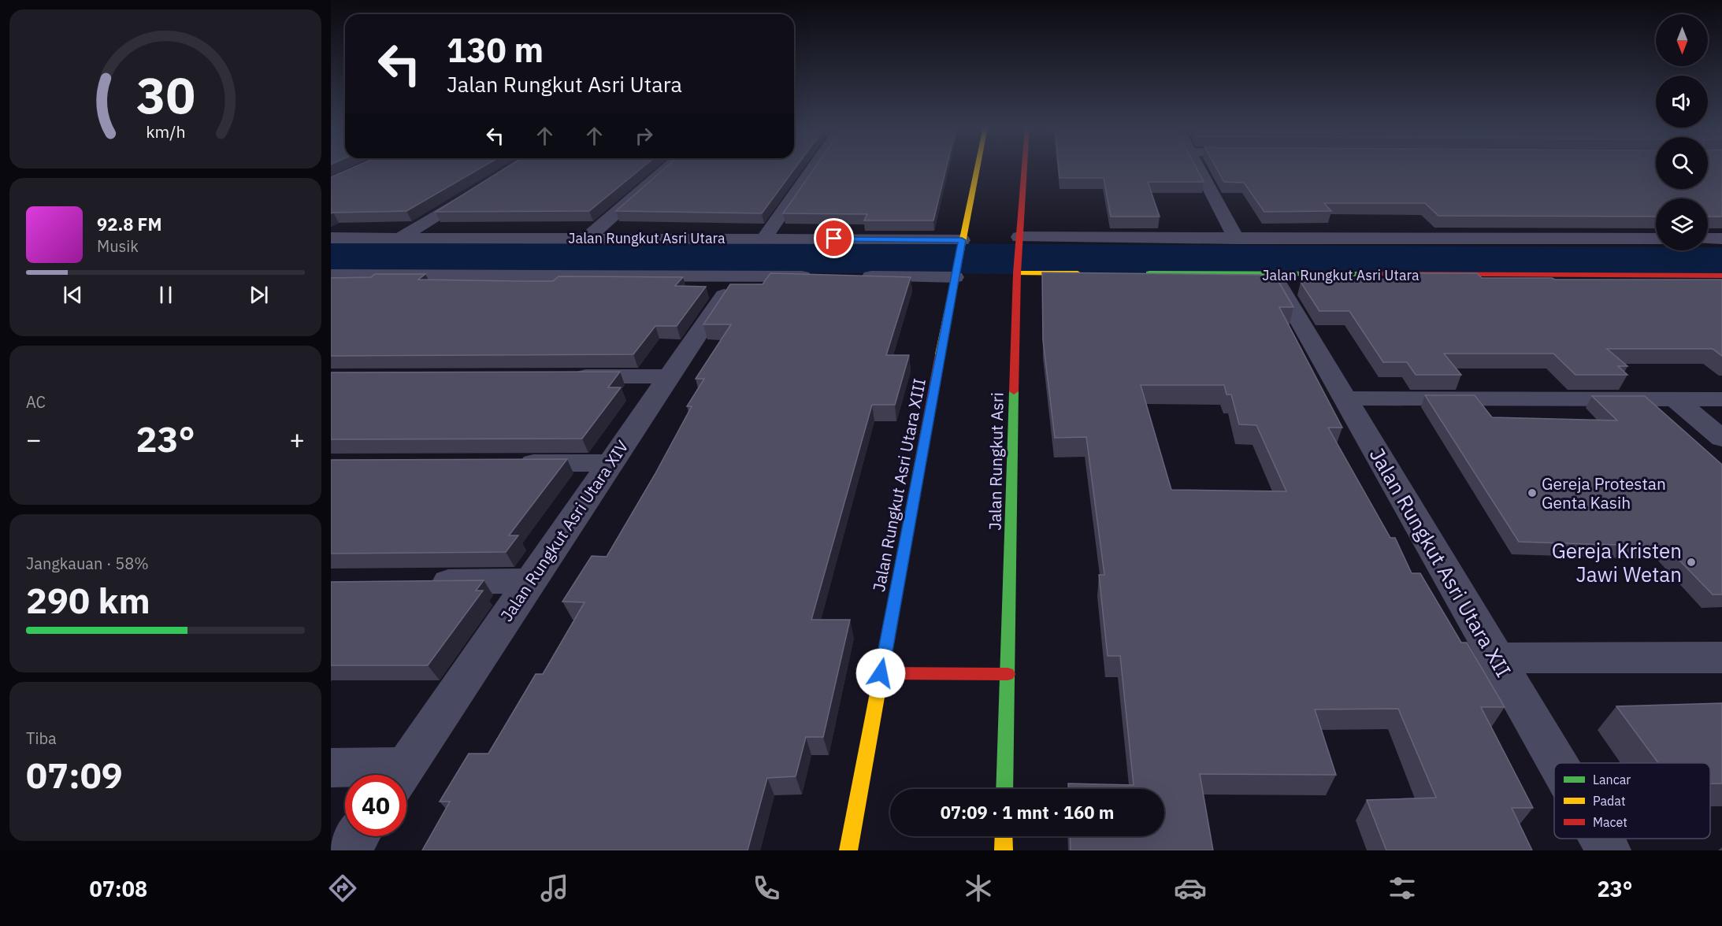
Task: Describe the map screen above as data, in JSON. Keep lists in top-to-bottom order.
{
  "streets": {
    "street": [
      "Jalan Rungkut Asri Utara",
      "Jalan Rungkut Asri",
      "Jalan Rungkut Asri Utara XIII",
      "Jalan Rungkut Asri Utara XIV",
      "Jalan Rungkut Asri Utara XII"
    ]
  },
  "crossings": [
    ["Jalan Rungkut Asri Utara", "Jalan Rungkut Asri Utara XIII"],
    ["Jalan Rungkut Asri Utara", "Jalan Rungkut Asri Utara XII"]
  ],
  "places": ["Gereja Protestan Genta Kasih", "Gereja Kristen Jawi Wetan"],
  "legend": ["Lancar", "Padat", "Macet"],
  "north": "bottom",
  "page": {
    "turn": ["130 m", "Jalan Rungkut Asri Utara"],
    "song": ["92.8 FM", "Musik"],
    "tile": [
      "AC",
      ["Jangkauan · 58%", "290 km"],
      ["Tiba", "07:09"]
    ],
    "heat": ["−", "23°", "+"],
    "limit": "40",
    "trip": "07:09 · 1 mnt · 160 m",
    "tabs": ["07:08", "23°"],
    "gauge": ["30", "km/h"]
  }
}
